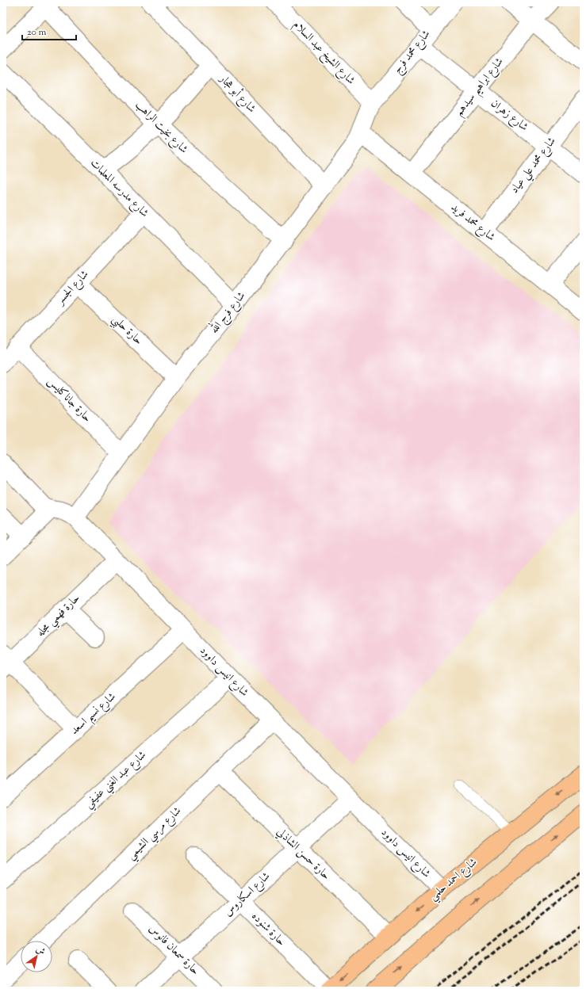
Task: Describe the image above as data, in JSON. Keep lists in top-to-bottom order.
{
  "streets": {
    "main road": ["شارع احمد حلمي"],
    "street": [
      "شارع محمد فرج",
      "شارع الشيخ عبد السلام",
      "شارع ابراهيم سيدهم",
      "شارع أبو هجار",
      "شارع زهران",
      "شارع بخيت الراهب",
      "شارع محمد علي عياد",
      "شارع مدرسه المعلمات",
      "شارع محمد فريد",
      "شارع الجسر",
      "شارع فرج الله",
      "حارة حلبي",
      "حارة جاناكليس",
      "حارة فهمي مجله",
      "شارع انيس داوود",
      "شارع نسيم اسعد",
      "شارع عبد الغني عفيفي",
      "شارع مرسي الشيمي",
      "حارة حسن الشاذلي",
      "شارع اسكاروس",
      "حارة شنوده",
      "حارة سمعان فانوس"
    ]
  },
  "crossings": [
    ["شارع محمد فرج", "شارع الشيخ عبد السلام"],
    ["شارع محمد فرج", "شارع زهران"],
    ["شارع محمد فرج", "شارع فرج الله"],
    ["شارع الشيخ عبد السلام", "شارع فرج الله"],
    ["شارع ابراهيم سيدهم", "شارع زهران"],
    ["شارع ابراهيم سيدهم", "شارع محمد فريد"],
    ["شارع أبو هجار", "شارع فرج الله"],
    ["شارع زهران", "شارع محمد علي عياد"],
    ["شارع بخيت الراهب", "شارع فرج الله"],
    ["شارع محمد علي عياد", "شارع محمد فريد"],
    ["شارع مدرسه المعلمات", "شارع الجسر"],
    ["شارع مدرسه المعلمات", "شارع فرج الله"],
    ["شارع محمد فريد", "شارع فرج الله"],
    ["شارع الجسر", "حارة حلبي"],
    ["شارع الجسر", "حارة جاناكليس"],
    ["شارع فرج الله", "حارة حلبي"],
    ["شارع فرج الله", "حارة جاناكليس"],
    ["شارع فرج الله", "شارع انيس داوود"],
    ["حارة فهمي مجله", "شارع انيس داوود"],
    ["شارع انيس داوود", "شارع نسيم اسعد"],
    ["شارع انيس داوود", "شارع عبد الغني عفيفي"],
    ["شارع انيس داوود", "شارع مرسي الشيمي"],
    ["شارع انيس داوود", "شارع احمد حلمي"],
    ["شارع انيس داوود", "شارع اسكاروس"],
    ["شارع مرسي الشيمي", "حارة حسن الشاذلي"],
    ["حارة حسن الشاذلي", "شارع احمد حلمي"],
    ["حارة حسن الشاذلي", "شارع اسكاروس"],
    ["شارع احمد حلمي", "حارة شنوده"],
    ["شارع اسكاروس", "حارة شنوده"],
    ["شارع اسكاروس", "حارة سمعان فانوس"]
  ],
  "scale_bar": "20 m",
  "north": "top right"
}
